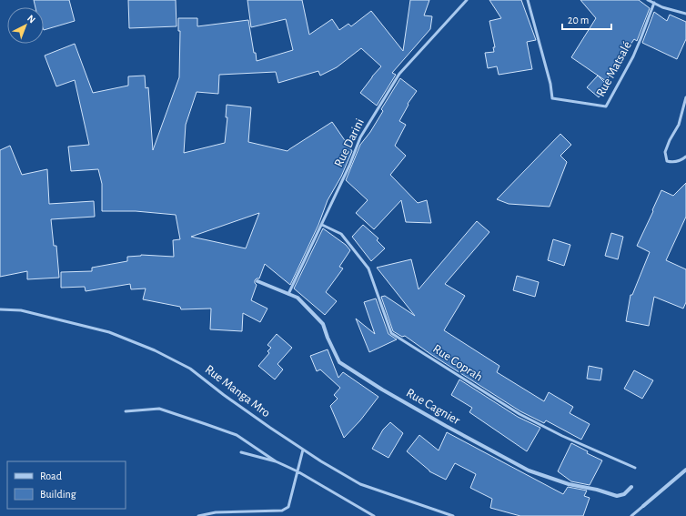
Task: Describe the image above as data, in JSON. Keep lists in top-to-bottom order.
{
  "streets": {
    "street": ["Rue Cagnier"],
    "lane": [
      "Rue Matsalé",
      "Rue Darini",
      "Rue Coprah",
      "Rue Manga Mro"
    ]
  },
  "crossings": [
    ["Rue Darini", "Rue Coprah"],
    ["Rue Darini", "Rue Cagnier"]
  ],
  "legend": ["Road", "Building"],
  "scale_bar": "20 m",
  "north": "top right"
}
